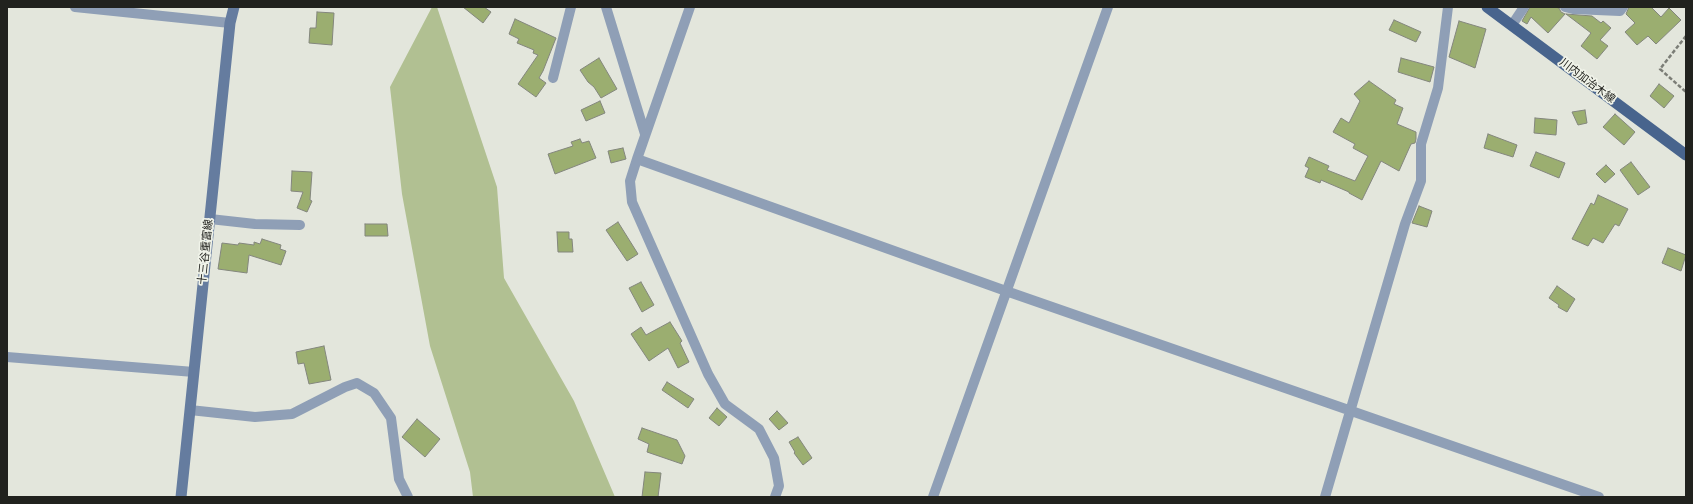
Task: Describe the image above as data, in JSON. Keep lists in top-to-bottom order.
{
  "streets": {
    "main road": ["川内加治木線", "十三谷重富線"]
  }
}
